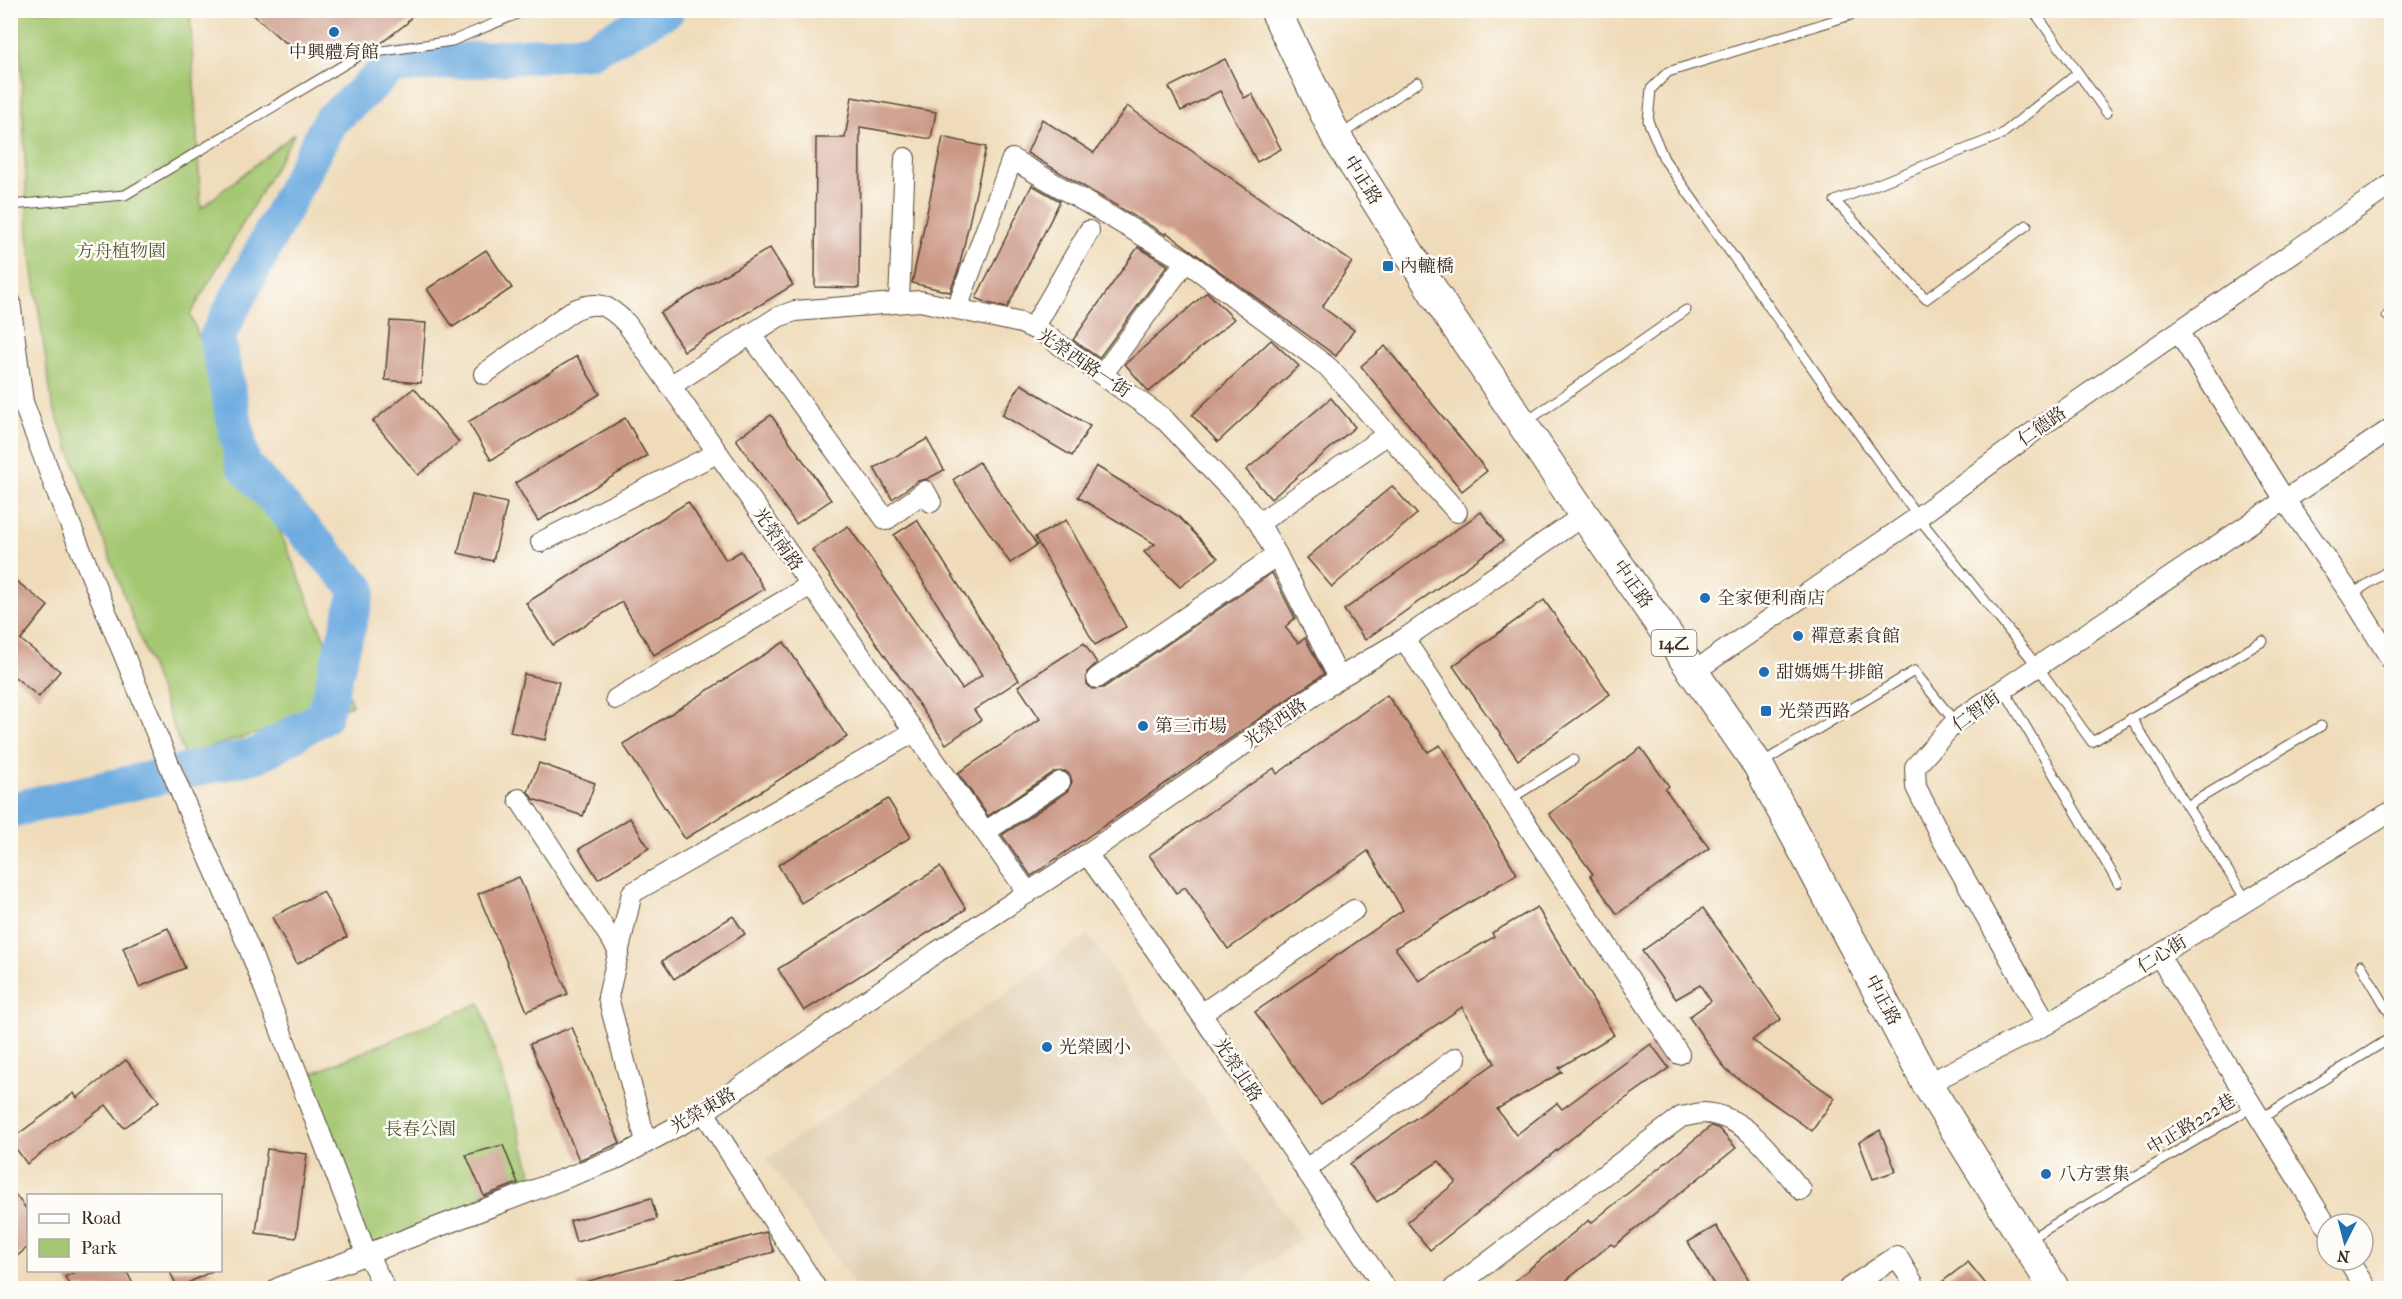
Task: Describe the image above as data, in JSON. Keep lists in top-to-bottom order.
{
  "streets": {
    "main road": ["中正路", "14乙"],
    "street": [
      "光榮西路一街",
      "仁德路",
      "光榮南路",
      "仁智街",
      "光榮西路",
      "仁心街",
      "光榮北路",
      "光榮東路"
    ],
    "lane": ["中正路222巷"]
  },
  "crossings": [
    ["中正路", "仁德路"],
    ["中正路", "光榮西路"],
    ["中正路", "仁心街"],
    ["中正路", "中正路222巷"],
    ["光榮西路一街", "光榮南路"],
    ["光榮西路一街", "光榮西路"],
    ["光榮南路", "光榮東路"],
    ["仁智街", "仁心街"],
    ["光榮西路", "光榮北路"],
    ["光榮西路", "光榮東路"],
    ["光榮北路", "光榮東路"]
  ],
  "parks": ["方舟植物園", "長春公園"],
  "places": {
    "other": [
      "中興體育館",
      "全家便利商店",
      "禪意素食館",
      "甜媽媽牛排館",
      "第三市場",
      "光榮國小",
      "八方雲集"
    ],
    "transit": ["內轆橋", "光榮西路"]
  },
  "legend": ["Road", "Park"],
  "north": "bottom"
}
